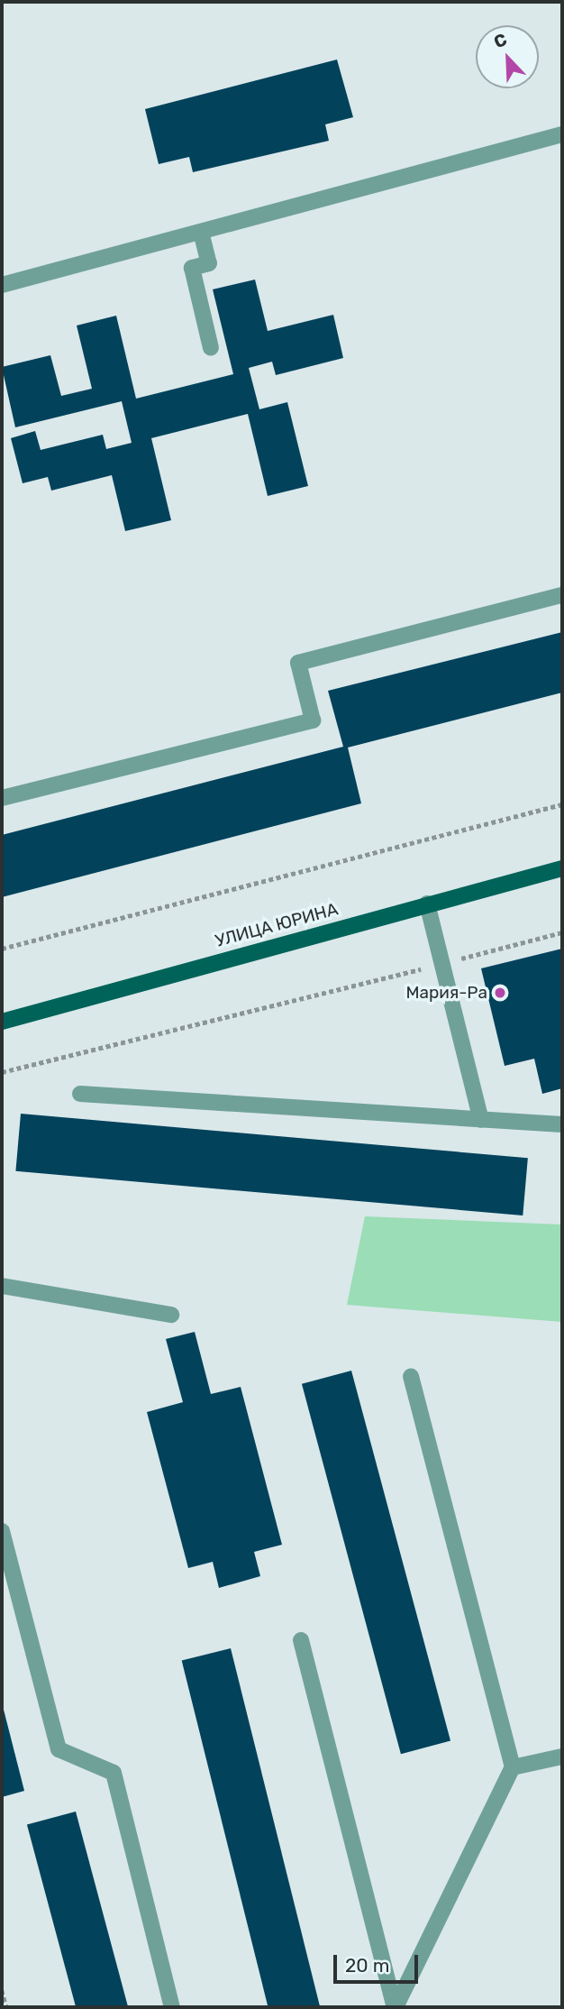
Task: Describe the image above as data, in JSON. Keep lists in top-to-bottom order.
{
  "streets": {
    "main road": ["УЛИЦА ЮРИНА"]
  },
  "places": ["Мария-Ра"],
  "scale_bar": "20 m",
  "north": "top left"
}
